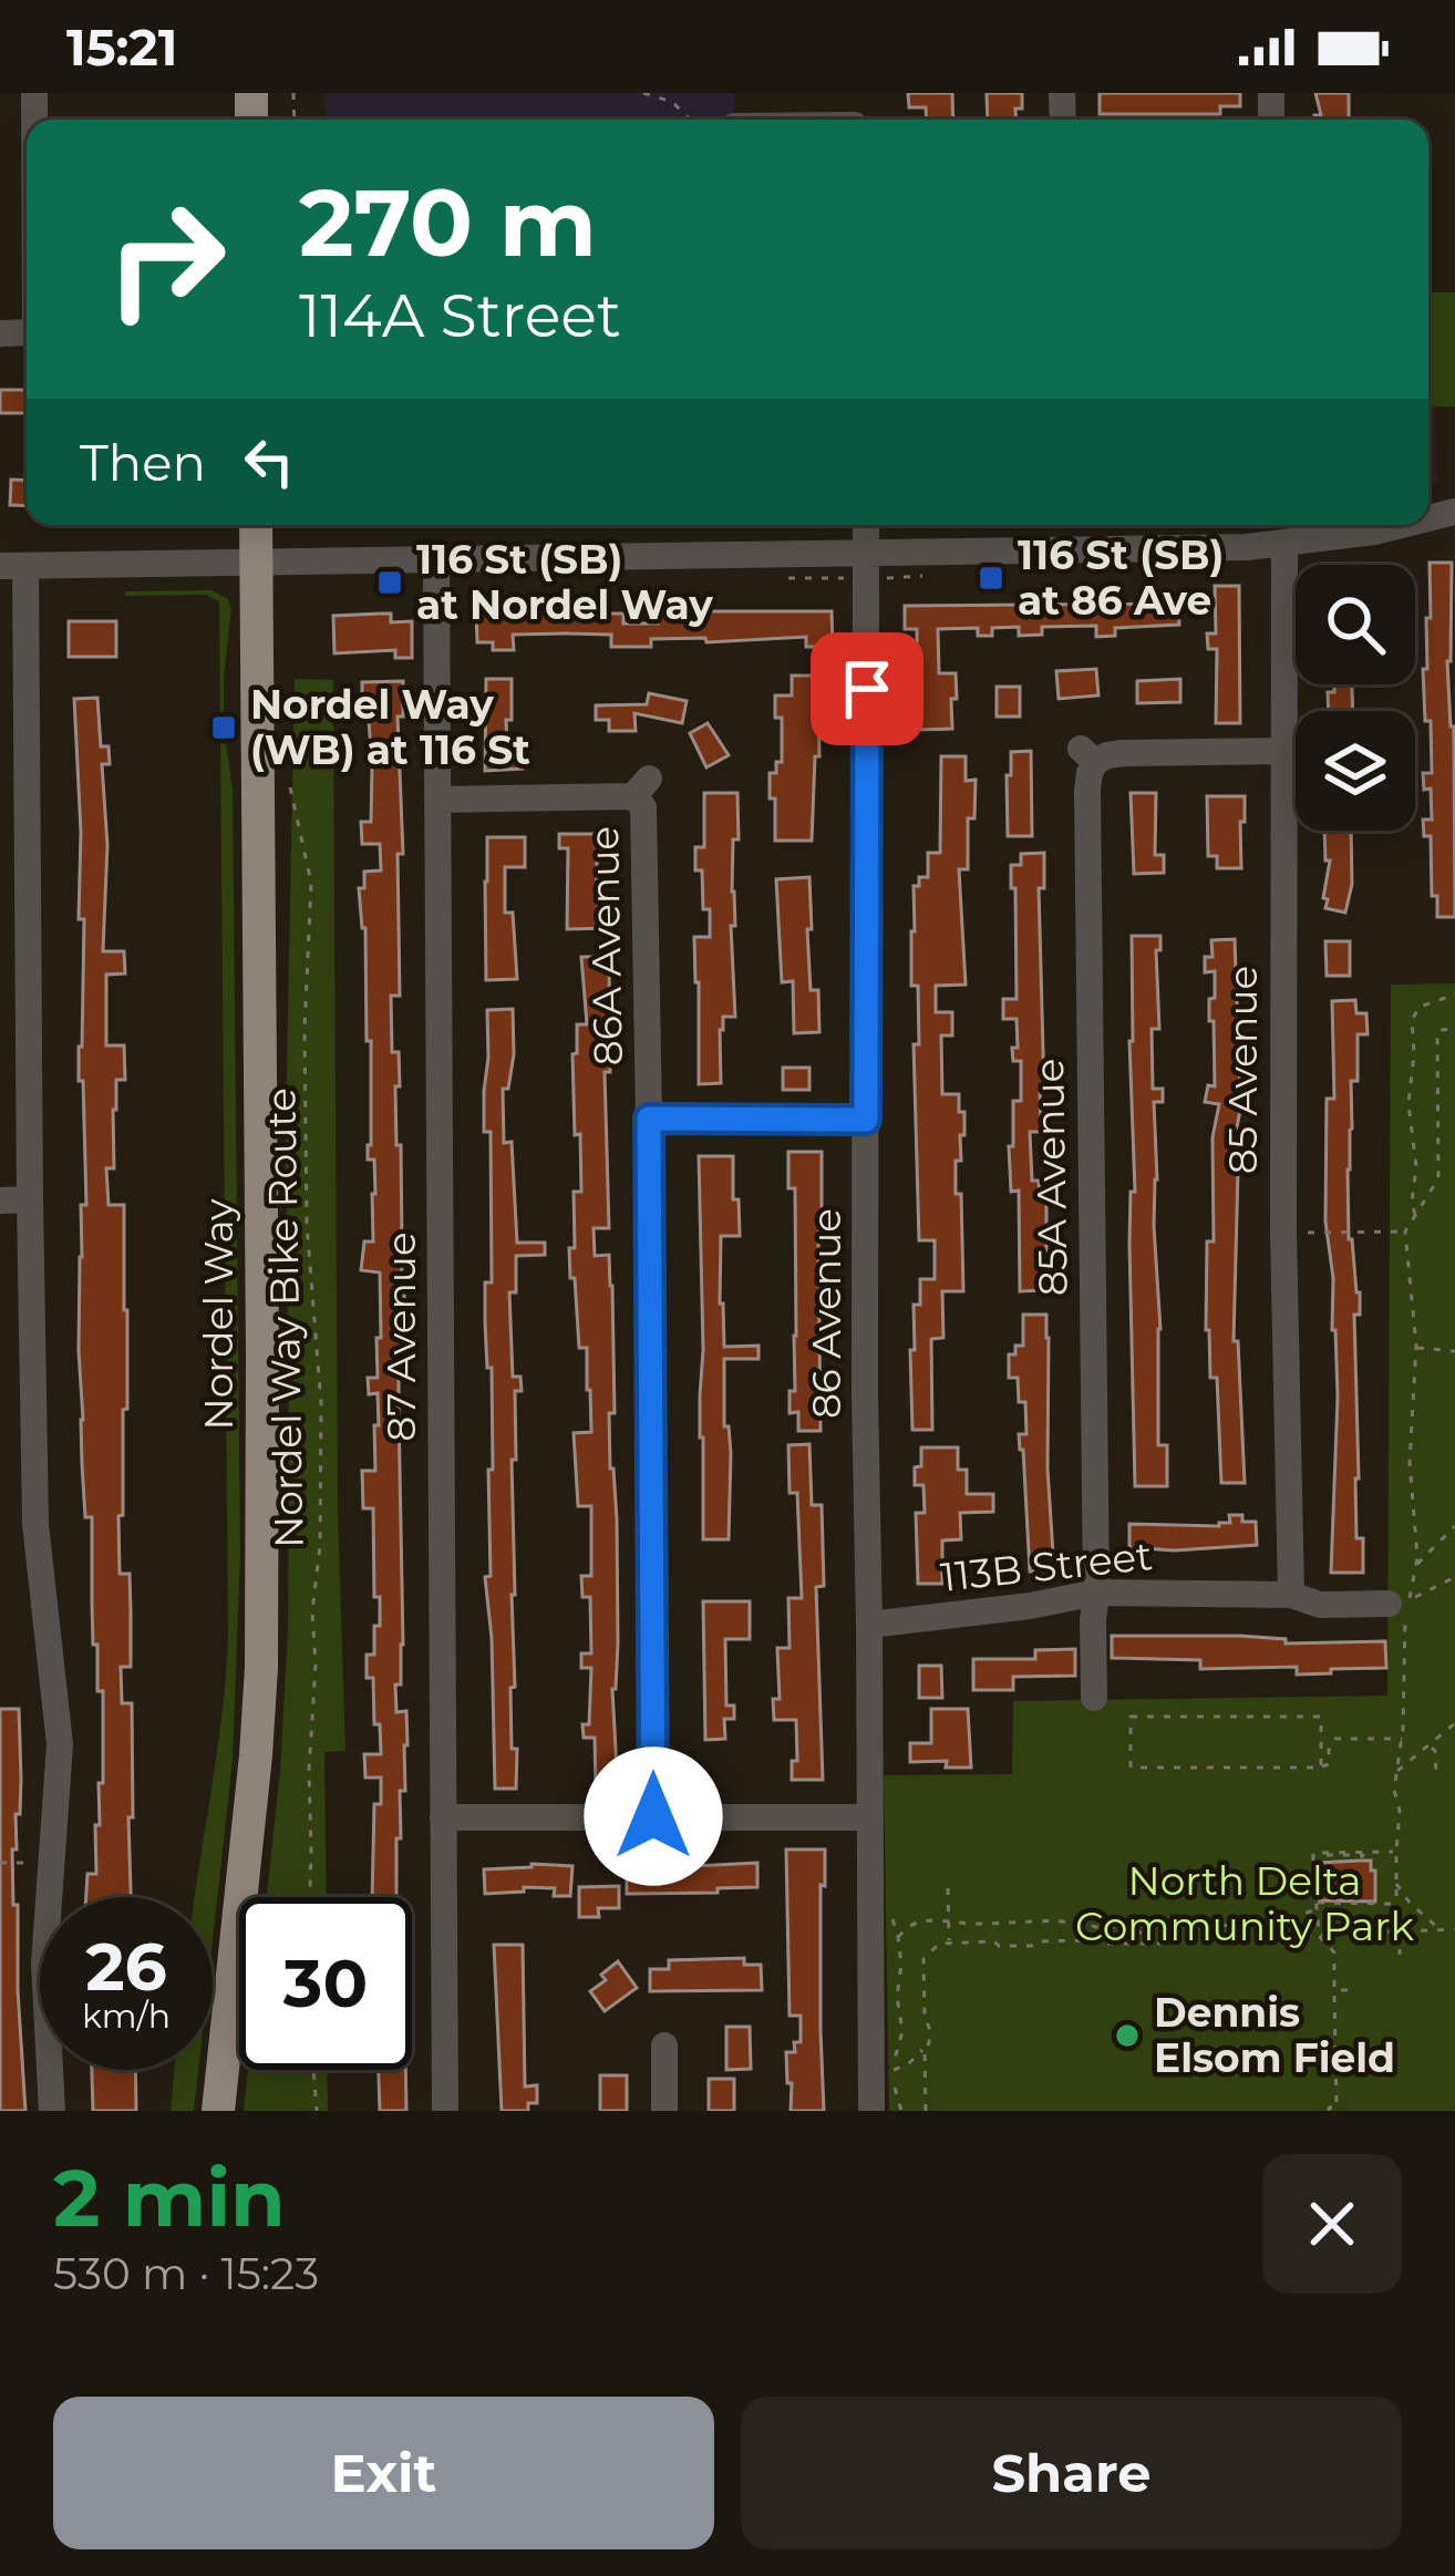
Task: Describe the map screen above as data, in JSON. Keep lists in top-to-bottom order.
{
  "streets": {
    "main road": ["Nordel Way"],
    "street": [
      "86A Avenue",
      "85 Avenue",
      "85A Avenue",
      "86 Avenue",
      "87 Avenue",
      "113B Street"
    ],
    "path": ["Nordel Way Bike Route"]
  },
  "crossings": [
    ["86A Avenue", "87 Avenue"],
    ["85 Avenue", "85A Avenue"],
    ["85 Avenue", "113B Street"],
    ["85A Avenue", "113B Street"],
    ["86 Avenue", "113B Street"]
  ],
  "parks": ["North Delta Community Park"],
  "places": {
    "transit": ["116 St (SB) at 86 Ave", "116 St (SB) at Nordel Way", "Nordel Way (WB) at 116 St"],
    "other": ["Dennis Elsom Field"]
  },
  "page": {
    "status": "15:21",
    "turn": ["270 m", "114A Street"],
    "then": "Then",
    "speed": "26 km/h",
    "limit": "30",
    "heading": ["2 min", "530 m · 15:23"],
    "buttons": ["Exit", "Share"]
  }
}
